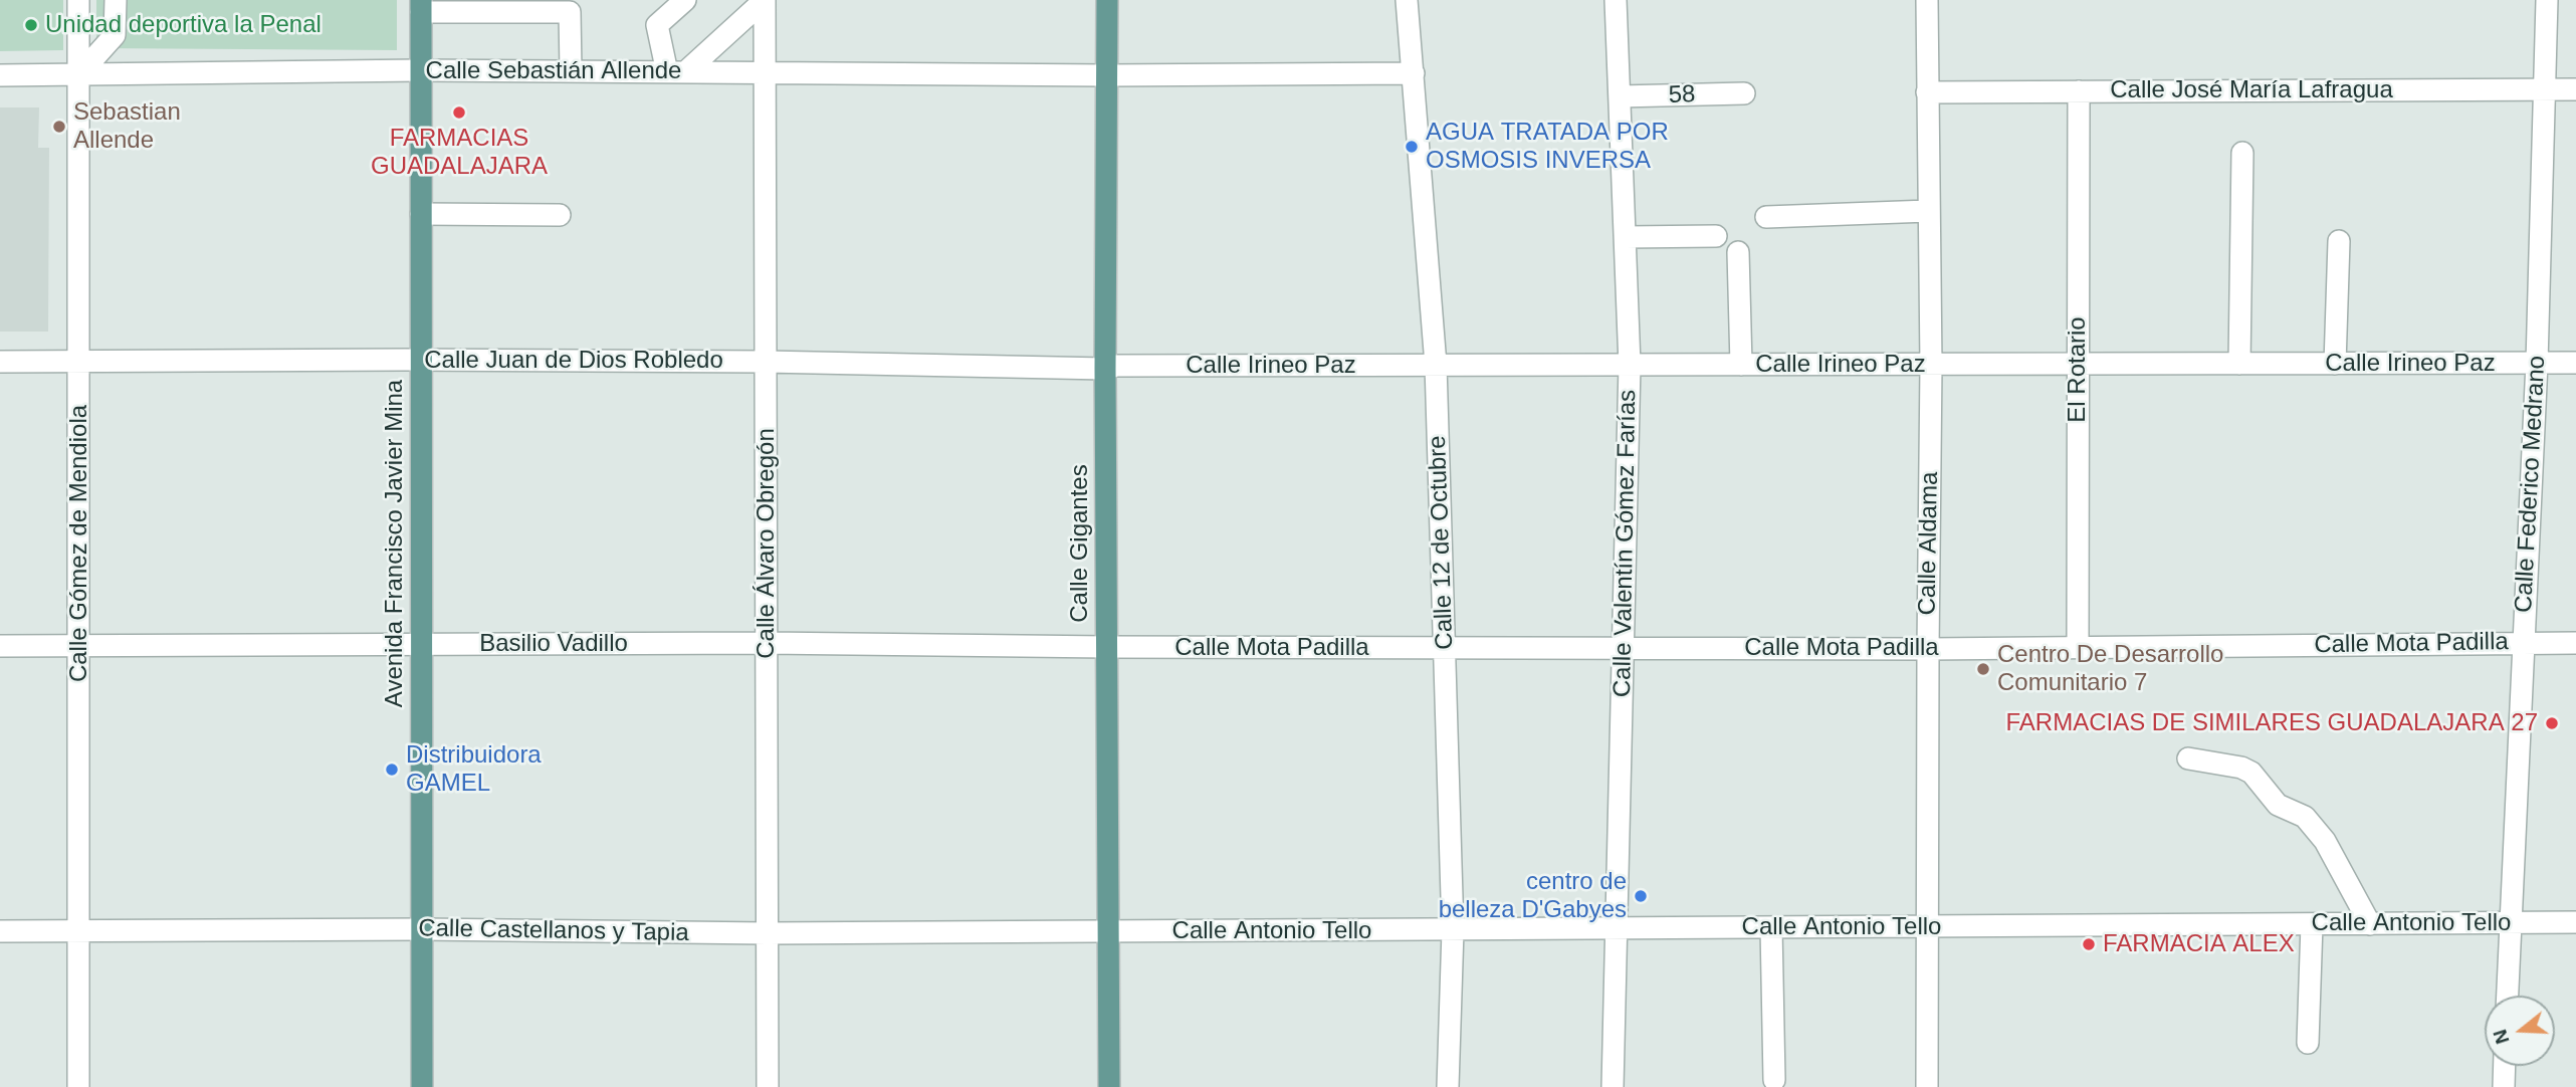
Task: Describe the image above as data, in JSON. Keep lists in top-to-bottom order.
{
  "streets": {
    "main road": ["Avenida Francisco Javier Mina", "Calle Gigantes"],
    "street": [
      "Calle Sebastián Allende",
      "Calle José María Lafragua",
      "58",
      "Calle Juan de Dios Robledo",
      "Calle Irineo Paz",
      "El Rotario",
      "Calle Federico Medrano",
      "Calle 12 de Octubre",
      "Calle Gómez de Mendiola",
      "Calle Álvaro Obregón",
      "Calle Valentín Gómez Farías",
      "Calle Aldama",
      "Basilio Vadillo",
      "Calle Mota Padilla",
      "Calle Antonio Tello",
      "Calle Castellanos y Tapia"
    ]
  },
  "crossings": [
    ["Calle Sebastián Allende", "Calle 12 de Octubre"],
    ["Calle Sebastián Allende", "Calle Gómez de Mendiola"],
    ["Calle Sebastián Allende", "Avenida Francisco Javier Mina"],
    ["Calle Sebastián Allende", "Calle Álvaro Obregón"],
    ["Calle Sebastián Allende", "Calle Gigantes"],
    ["Calle José María Lafragua", "El Rotario"],
    ["Calle José María Lafragua", "Calle Federico Medrano"],
    ["Calle José María Lafragua", "Calle Aldama"],
    ["58", "Calle Valentín Gómez Farías"],
    ["Calle Juan de Dios Robledo", "Calle Irineo Paz"],
    ["Calle Juan de Dios Robledo", "Calle Gómez de Mendiola"],
    ["Calle Juan de Dios Robledo", "Avenida Francisco Javier Mina"],
    ["Calle Juan de Dios Robledo", "Calle Álvaro Obregón"],
    ["Calle Juan de Dios Robledo", "Calle Gigantes"],
    ["Calle Irineo Paz", "El Rotario"],
    ["Calle Irineo Paz", "Calle Federico Medrano"],
    ["Calle Irineo Paz", "Calle 12 de Octubre"],
    ["Calle Irineo Paz", "Calle Gigantes"],
    ["Calle Irineo Paz", "Calle Valentín Gómez Farías"],
    ["Calle Irineo Paz", "Calle Aldama"],
    ["El Rotario", "Calle Mota Padilla"],
    ["Calle Federico Medrano", "Calle Mota Padilla"],
    ["Calle Federico Medrano", "Calle Antonio Tello"],
    ["Calle 12 de Octubre", "Calle Mota Padilla"],
    ["Calle 12 de Octubre", "Calle Antonio Tello"],
    ["Calle Gómez de Mendiola", "Basilio Vadillo"],
    ["Calle Gómez de Mendiola", "Calle Castellanos y Tapia"],
    ["Avenida Francisco Javier Mina", "Basilio Vadillo"],
    ["Avenida Francisco Javier Mina", "Calle Castellanos y Tapia"],
    ["Calle Álvaro Obregón", "Basilio Vadillo"],
    ["Calle Álvaro Obregón", "Calle Castellanos y Tapia"],
    ["Calle Gigantes", "Basilio Vadillo"],
    ["Calle Gigantes", "Calle Mota Padilla"],
    ["Calle Gigantes", "Calle Antonio Tello"],
    ["Calle Gigantes", "Calle Castellanos y Tapia"],
    ["Calle Valentín Gómez Farías", "Calle Mota Padilla"],
    ["Calle Valentín Gómez Farías", "Calle Antonio Tello"],
    ["Calle Aldama", "Calle Mota Padilla"],
    ["Calle Aldama", "Calle Antonio Tello"],
    ["Basilio Vadillo", "Calle Mota Padilla"],
    ["Calle Antonio Tello", "Calle Castellanos y Tapia"]
  ],
  "places": [
    "Unidad deportiva la Penal",
    "FARMACIAS GUADALAJARA",
    "Sebastian Allende",
    "AGUA TRATADA POR OSMOSIS INVERSA",
    "Centro De Desarrollo Comunitario 7",
    "FARMACIAS DE SIMILARES GUADALAJARA 27",
    "Distribuidora GAMEL",
    "centro de belleza D'Gabyes",
    "FARMACIA ALEX"
  ],
  "north": "left"
}
